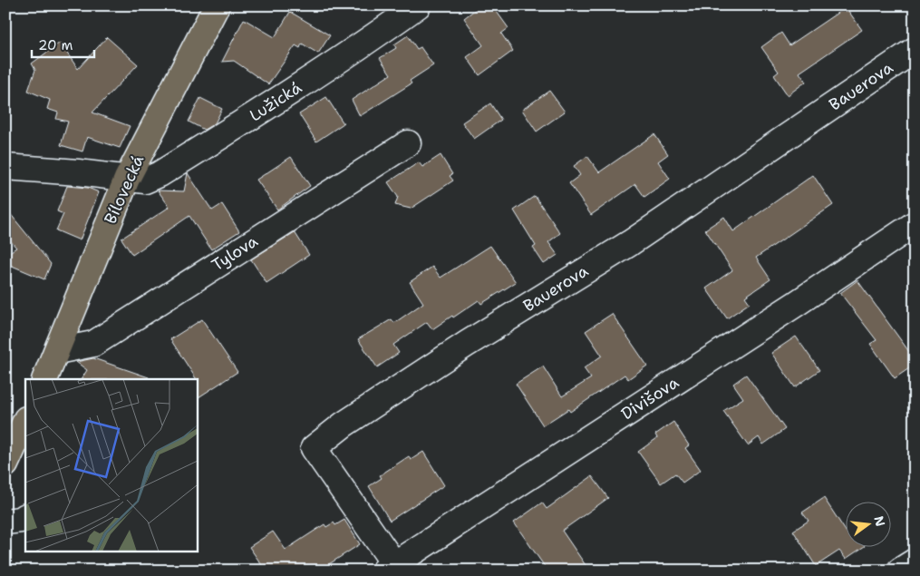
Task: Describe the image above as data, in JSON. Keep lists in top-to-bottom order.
{
  "streets": {
    "main road": ["Bílovecká"],
    "street": [
      "Bauerova",
      "Lužická",
      "Tylova",
      "Divišova"
    ]
  },
  "crossings": [
    ["Bauerova", "Divišova"],
    ["Lužická", "Bílovecká"],
    ["Bílovecká", "Tylova"]
  ],
  "scale_bar": "20 m",
  "north": "right"
}
